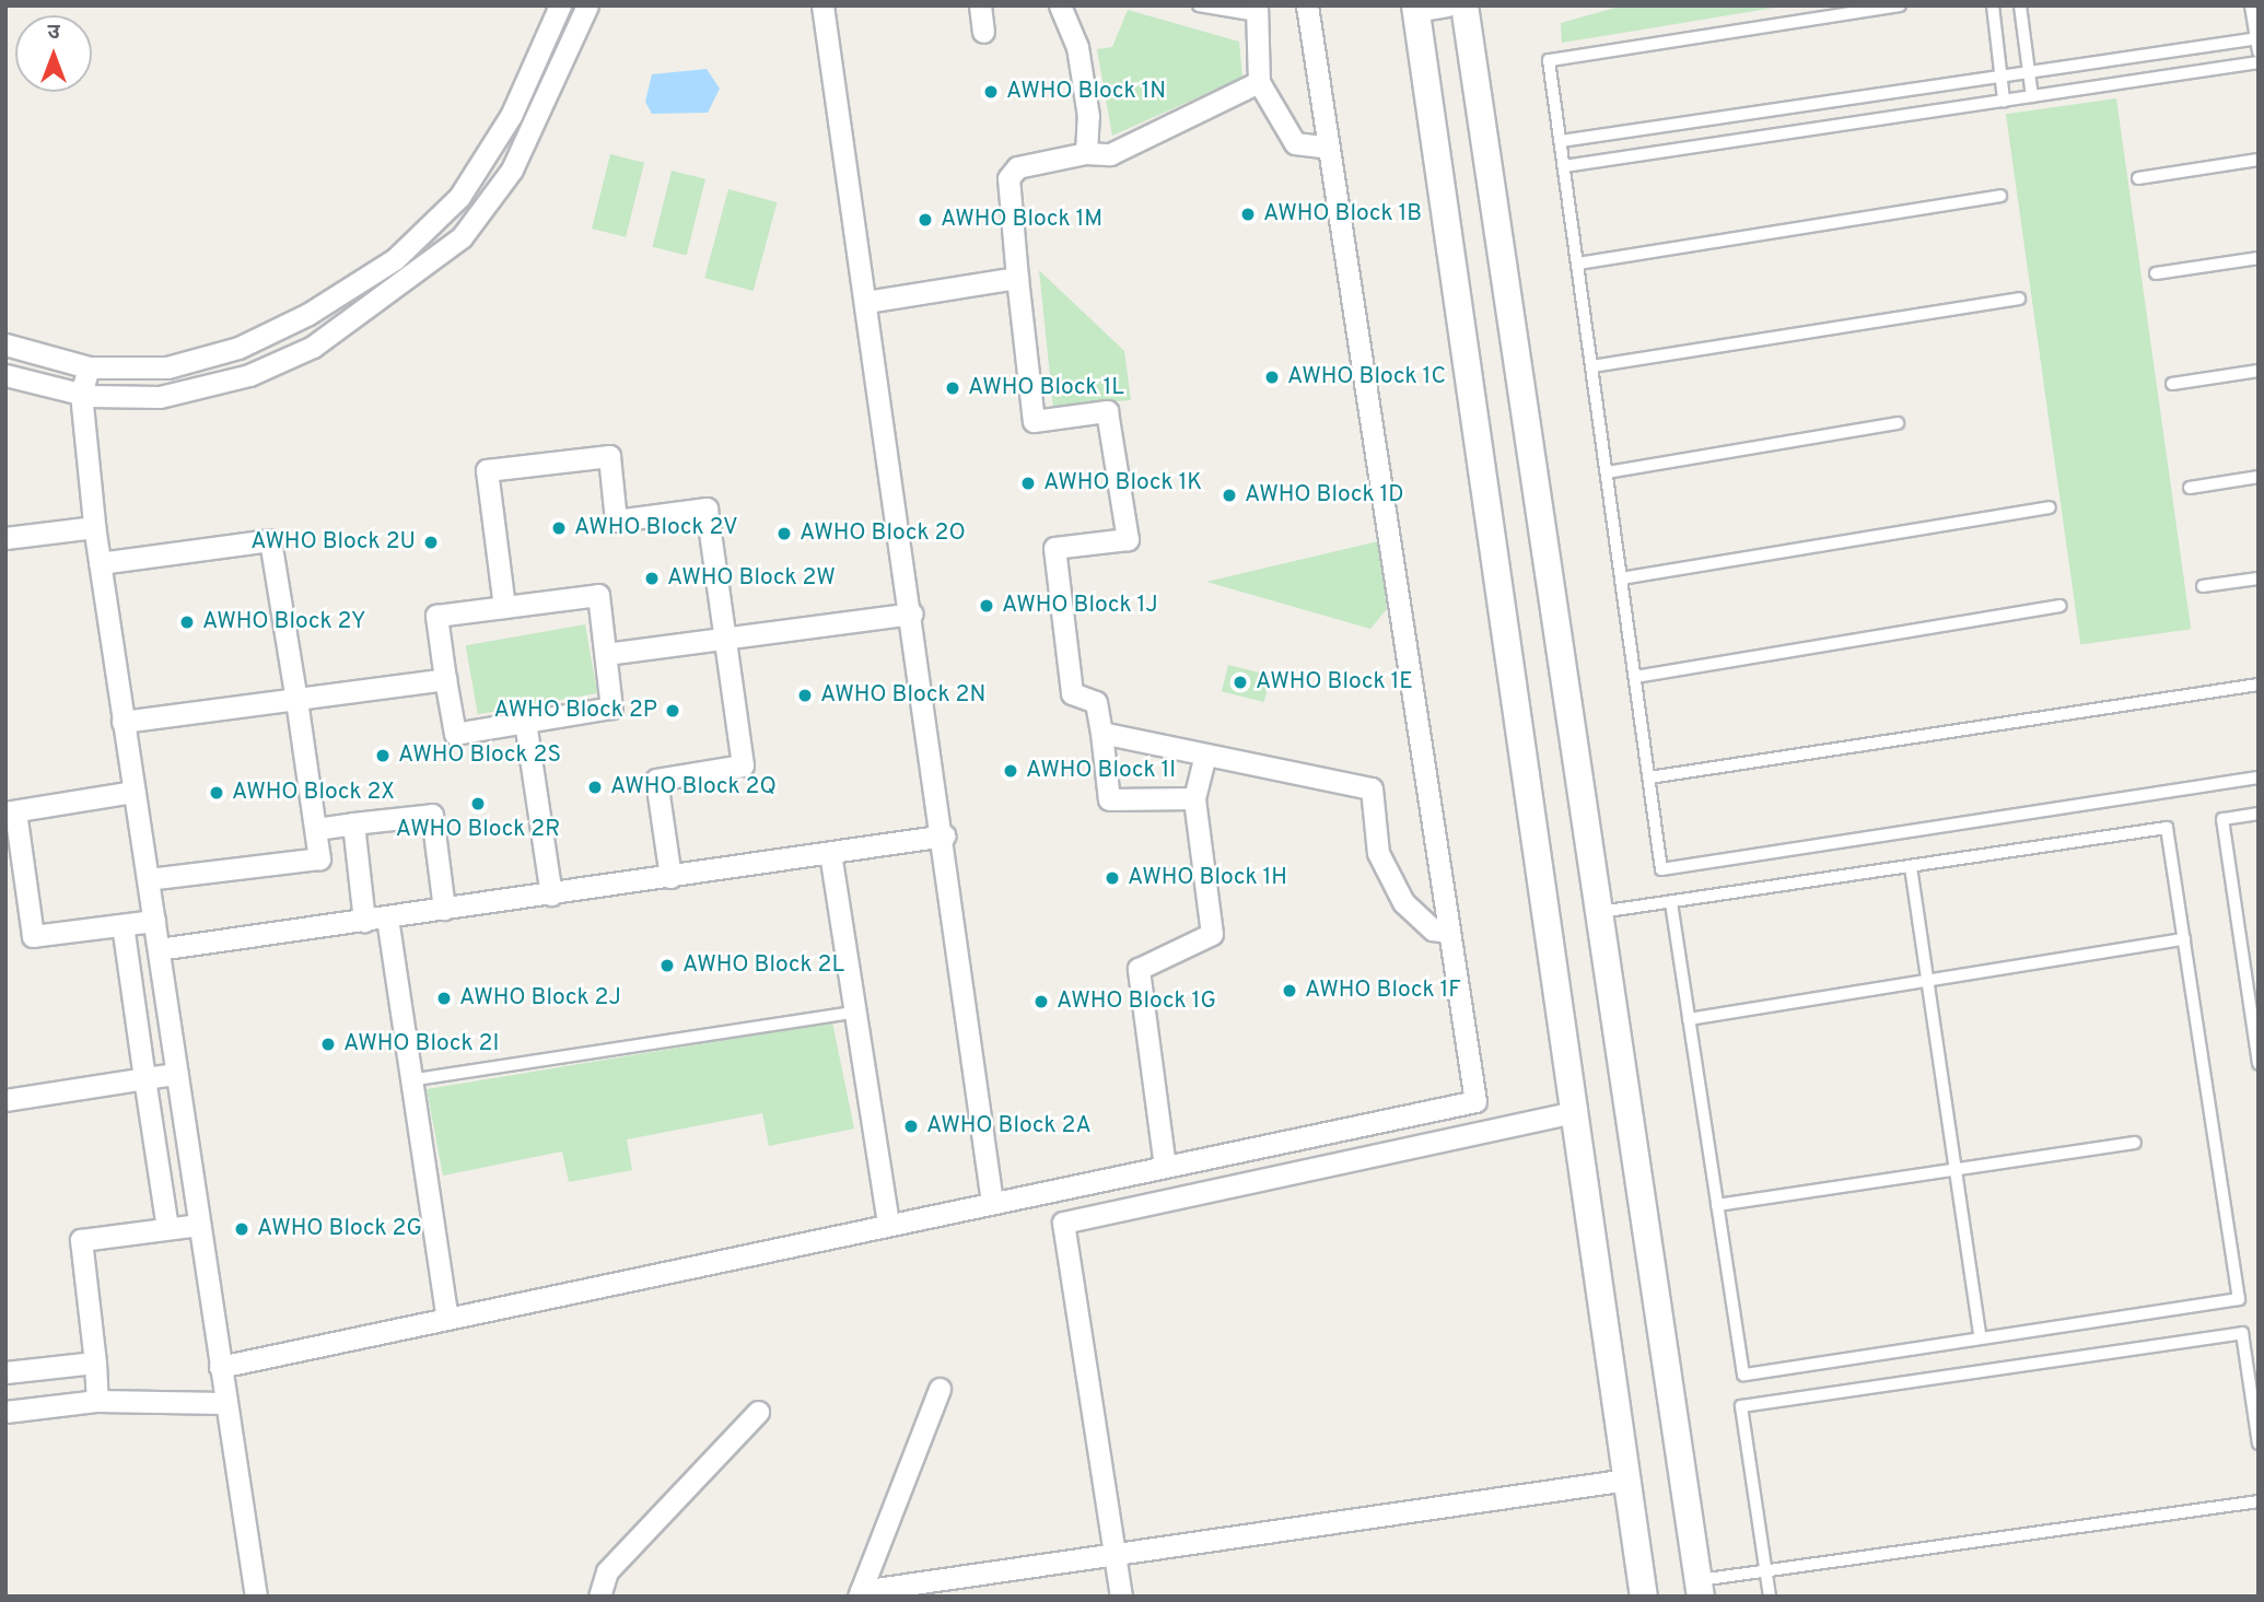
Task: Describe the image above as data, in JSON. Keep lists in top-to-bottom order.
{
  "places": [
    "AWHO Block 1N",
    "AWHO Block 1B",
    "AWHO Block 1M",
    "AWHO Block 1C",
    "AWHO Block 1L",
    "AWHO Block 1K",
    "AWHO Block 1D",
    "AWHO Block 2V",
    "AWHO Block 2O",
    "AWHO Block 2U",
    "AWHO Block 2W",
    "AWHO Block 1J",
    "AWHO Block 2Y",
    "AWHO Block 1E",
    "AWHO Block 2N",
    "AWHO Block 2P",
    "AWHO Block 2S",
    "AWHO Block 1I",
    "AWHO Block 2Q",
    "AWHO Block 2X",
    "AWHO Block 2R",
    "AWHO Block 1H",
    "AWHO Block 2L",
    "AWHO Block 1F",
    "AWHO Block 2J",
    "AWHO Block 1G",
    "AWHO Block 2I",
    "AWHO Block 2A",
    "AWHO Block 2G"
  ],
  "north": "top"
}
